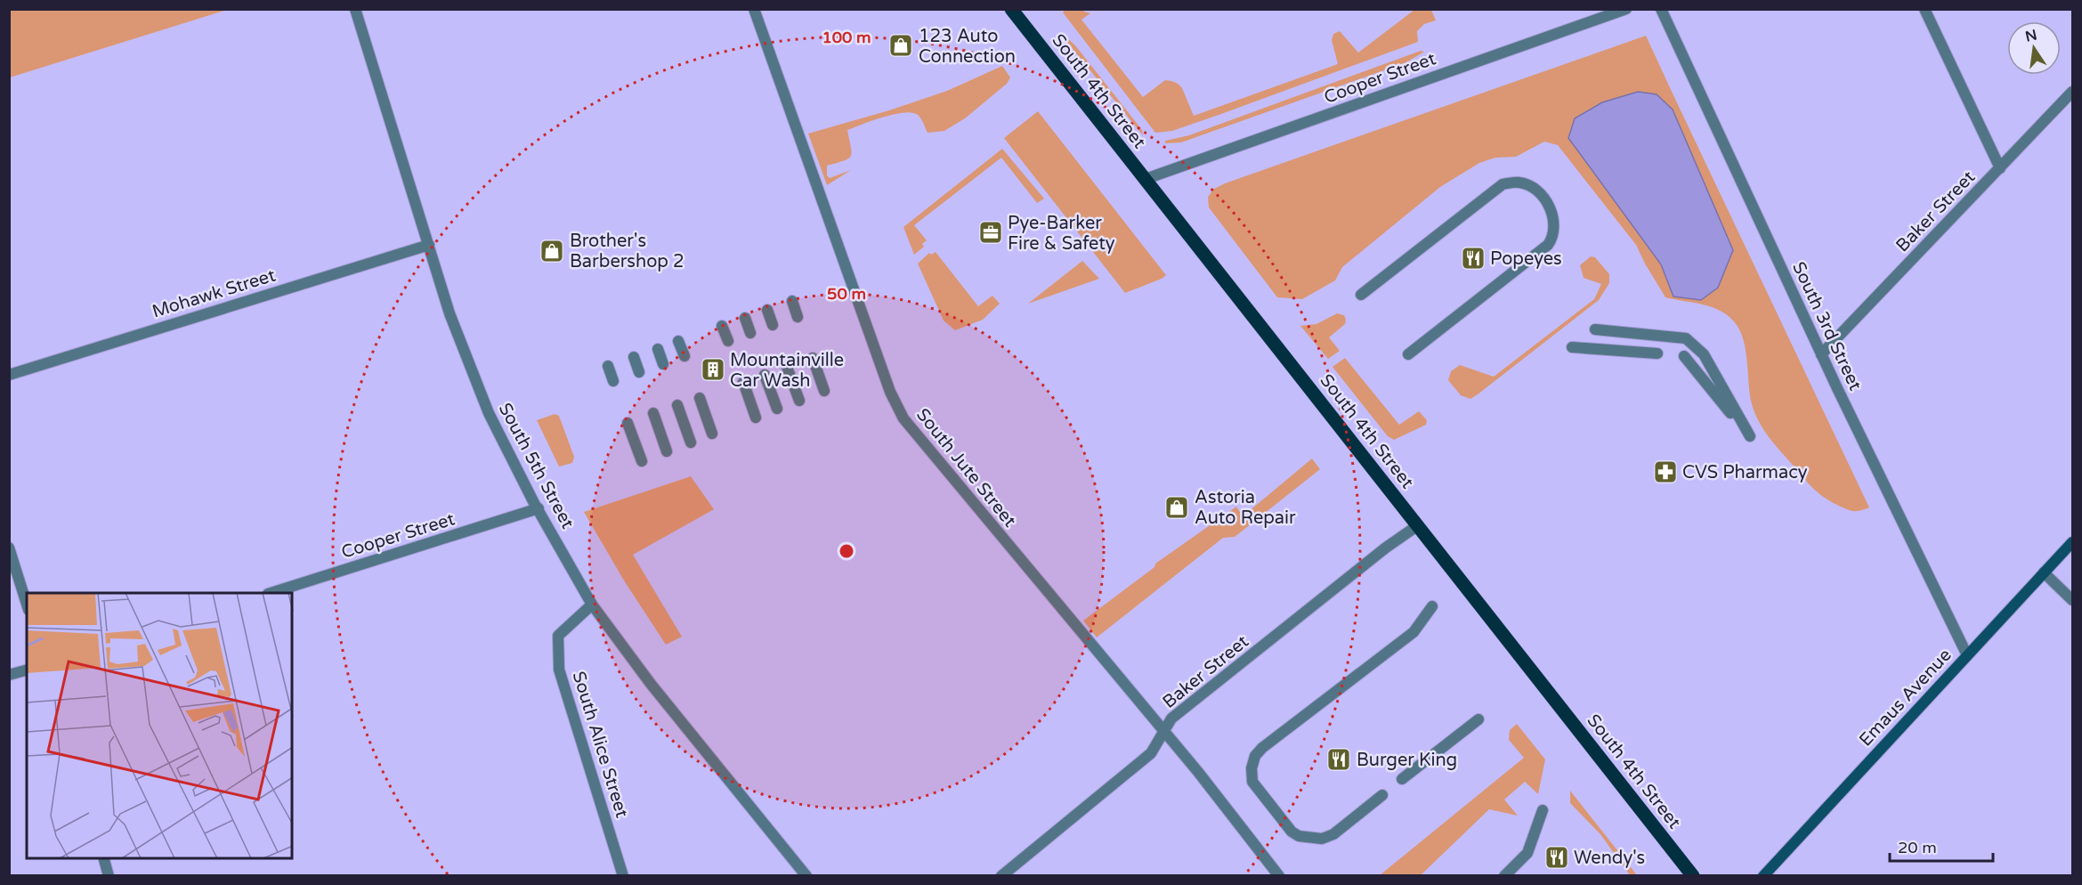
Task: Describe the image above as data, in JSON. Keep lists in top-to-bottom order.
{
  "streets": {
    "main road": ["South 4th Street", "Emaus Avenue"],
    "street": [
      "Cooper Street",
      "Baker Street",
      "Mohawk Street",
      "South 3rd Street",
      "South 5th Street",
      "South Jute Street",
      "South Alice Street"
    ]
  },
  "crossings": [
    ["Cooper Street", "South 4th Street"],
    ["Cooper Street", "South 5th Street"],
    ["South 4th Street", "Baker Street"],
    ["Baker Street", "South 3rd Street"],
    ["Baker Street", "South Jute Street"],
    ["Mohawk Street", "South 5th Street"],
    ["South 3rd Street", "Emaus Avenue"],
    ["South 5th Street", "South Alice Street"]
  ],
  "places": {
    "shop": ["123 Auto Connection", "Brother's Barbershop 2", "Astoria Auto Repair"],
    "office": ["Pye-Barker Fire & Safety"],
    "restaurant": ["Popeyes", "Burger King", "Wendy's"],
    "building": ["Mountainville Car Wash"],
    "pharmacy": ["CVS Pharmacy"]
  },
  "scale_bar": "20 m",
  "north": "top",
  "rings": ["100 m", "50 m"]
}
